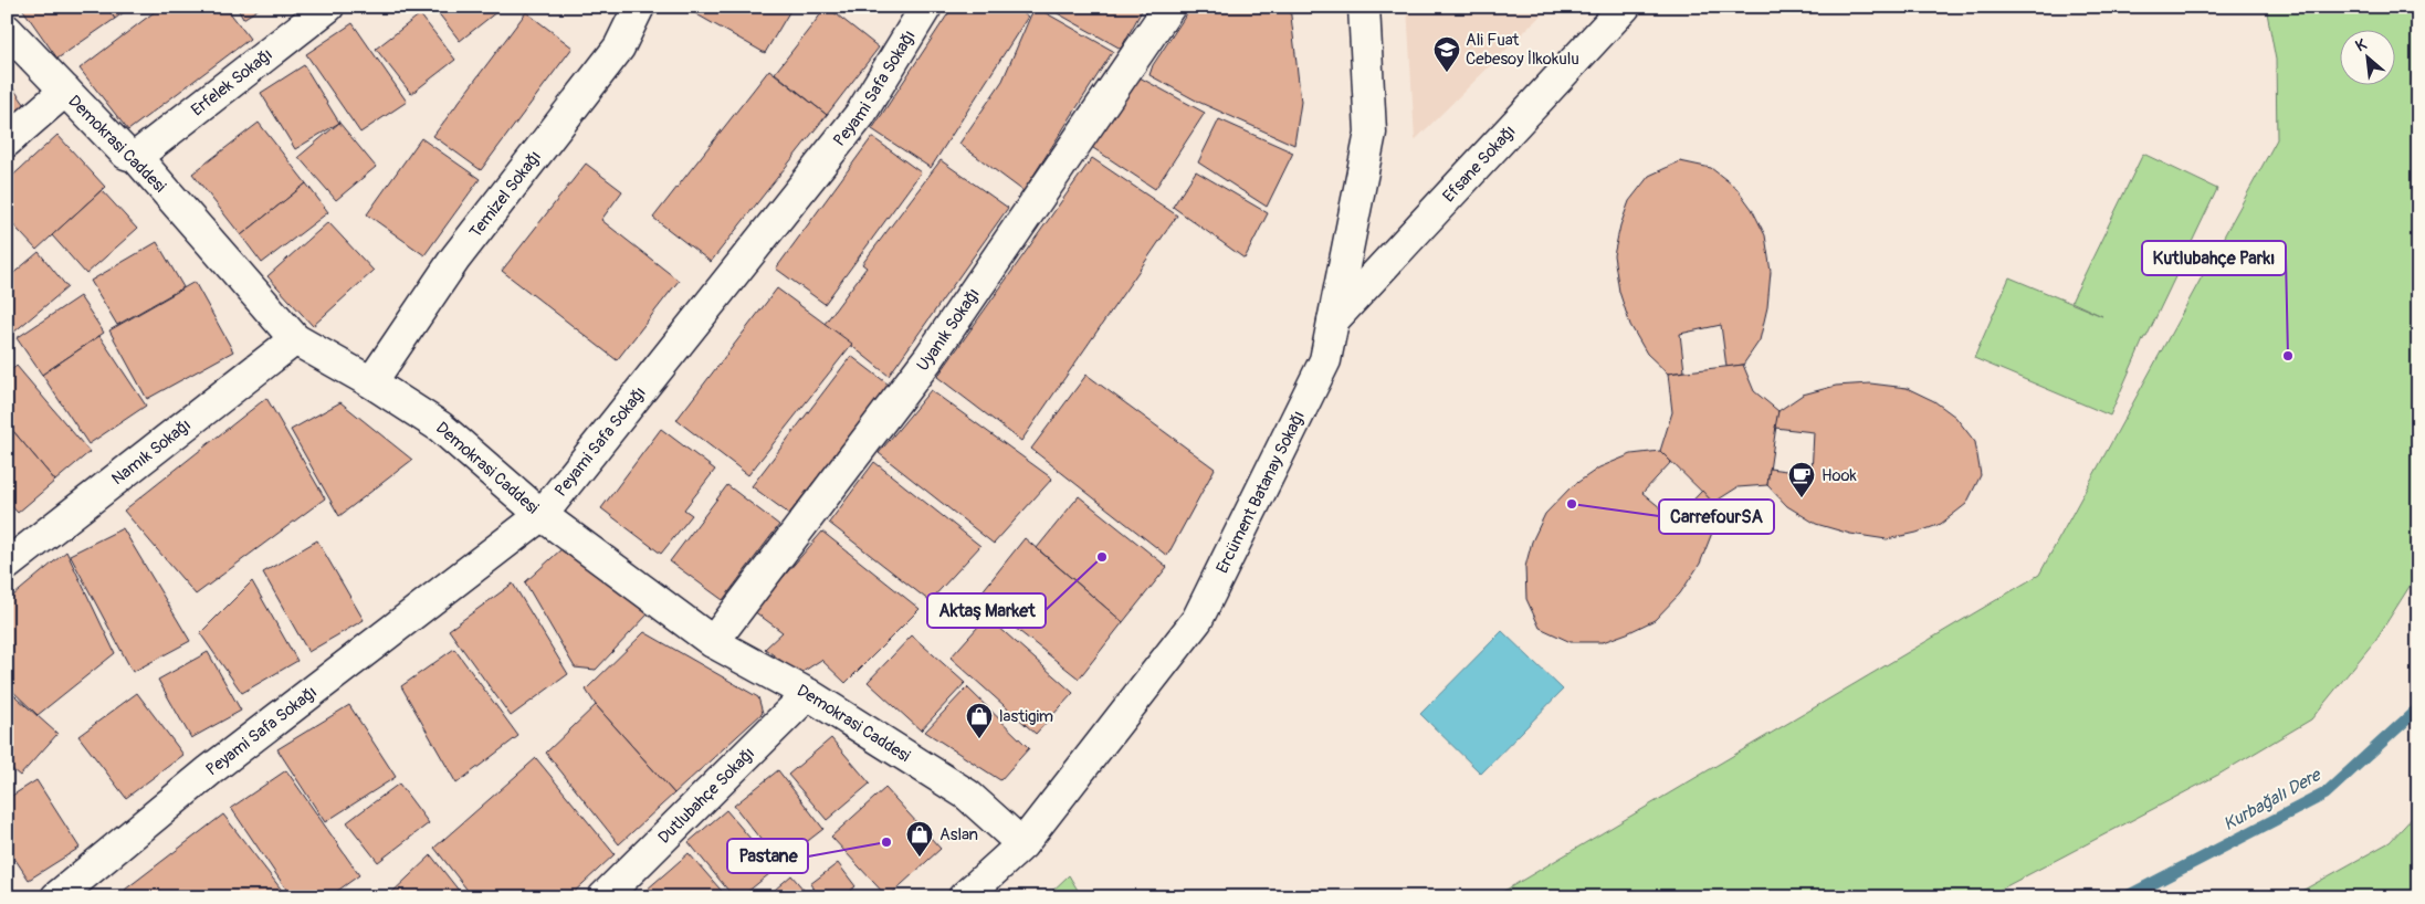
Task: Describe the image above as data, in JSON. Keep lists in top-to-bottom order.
{
  "streets": {
    "street": [
      "Erfelek Sokağı",
      "Peyami Safa Sokağı",
      "Demokrasi Caddesi",
      "Efsane Sokağı",
      "Temizel Sokağı",
      "Uyanık Sokağı",
      "Namık Sokağı",
      "Ercüment Batanay Sokağı",
      "Dutlubahçe Sokağı"
    ]
  },
  "crossings": [
    ["Erfelek Sokağı", "Demokrasi Caddesi"],
    ["Peyami Safa Sokağı", "Demokrasi Caddesi"],
    ["Demokrasi Caddesi", "Temizel Sokağı"],
    ["Demokrasi Caddesi", "Uyanık Sokağı"],
    ["Demokrasi Caddesi", "Namık Sokağı"],
    ["Demokrasi Caddesi", "Ercüment Batanay Sokağı"],
    ["Demokrasi Caddesi", "Dutlubahçe Sokağı"],
    ["Efsane Sokağı", "Ercüment Batanay Sokağı"]
  ],
  "water": ["Kurbağalı Dere"],
  "places": {
    "school or university": ["Ali Fuat Cebesoy İlkokulu"],
    "other": [
      "Kutlubahçe Parkı",
      "CarrefourSA",
      "Aktaş Market",
      "Pastane"
    ],
    "cafe": ["Hook"],
    "shop": ["lastigim", "Aslan"]
  },
  "north": "top left"
}
